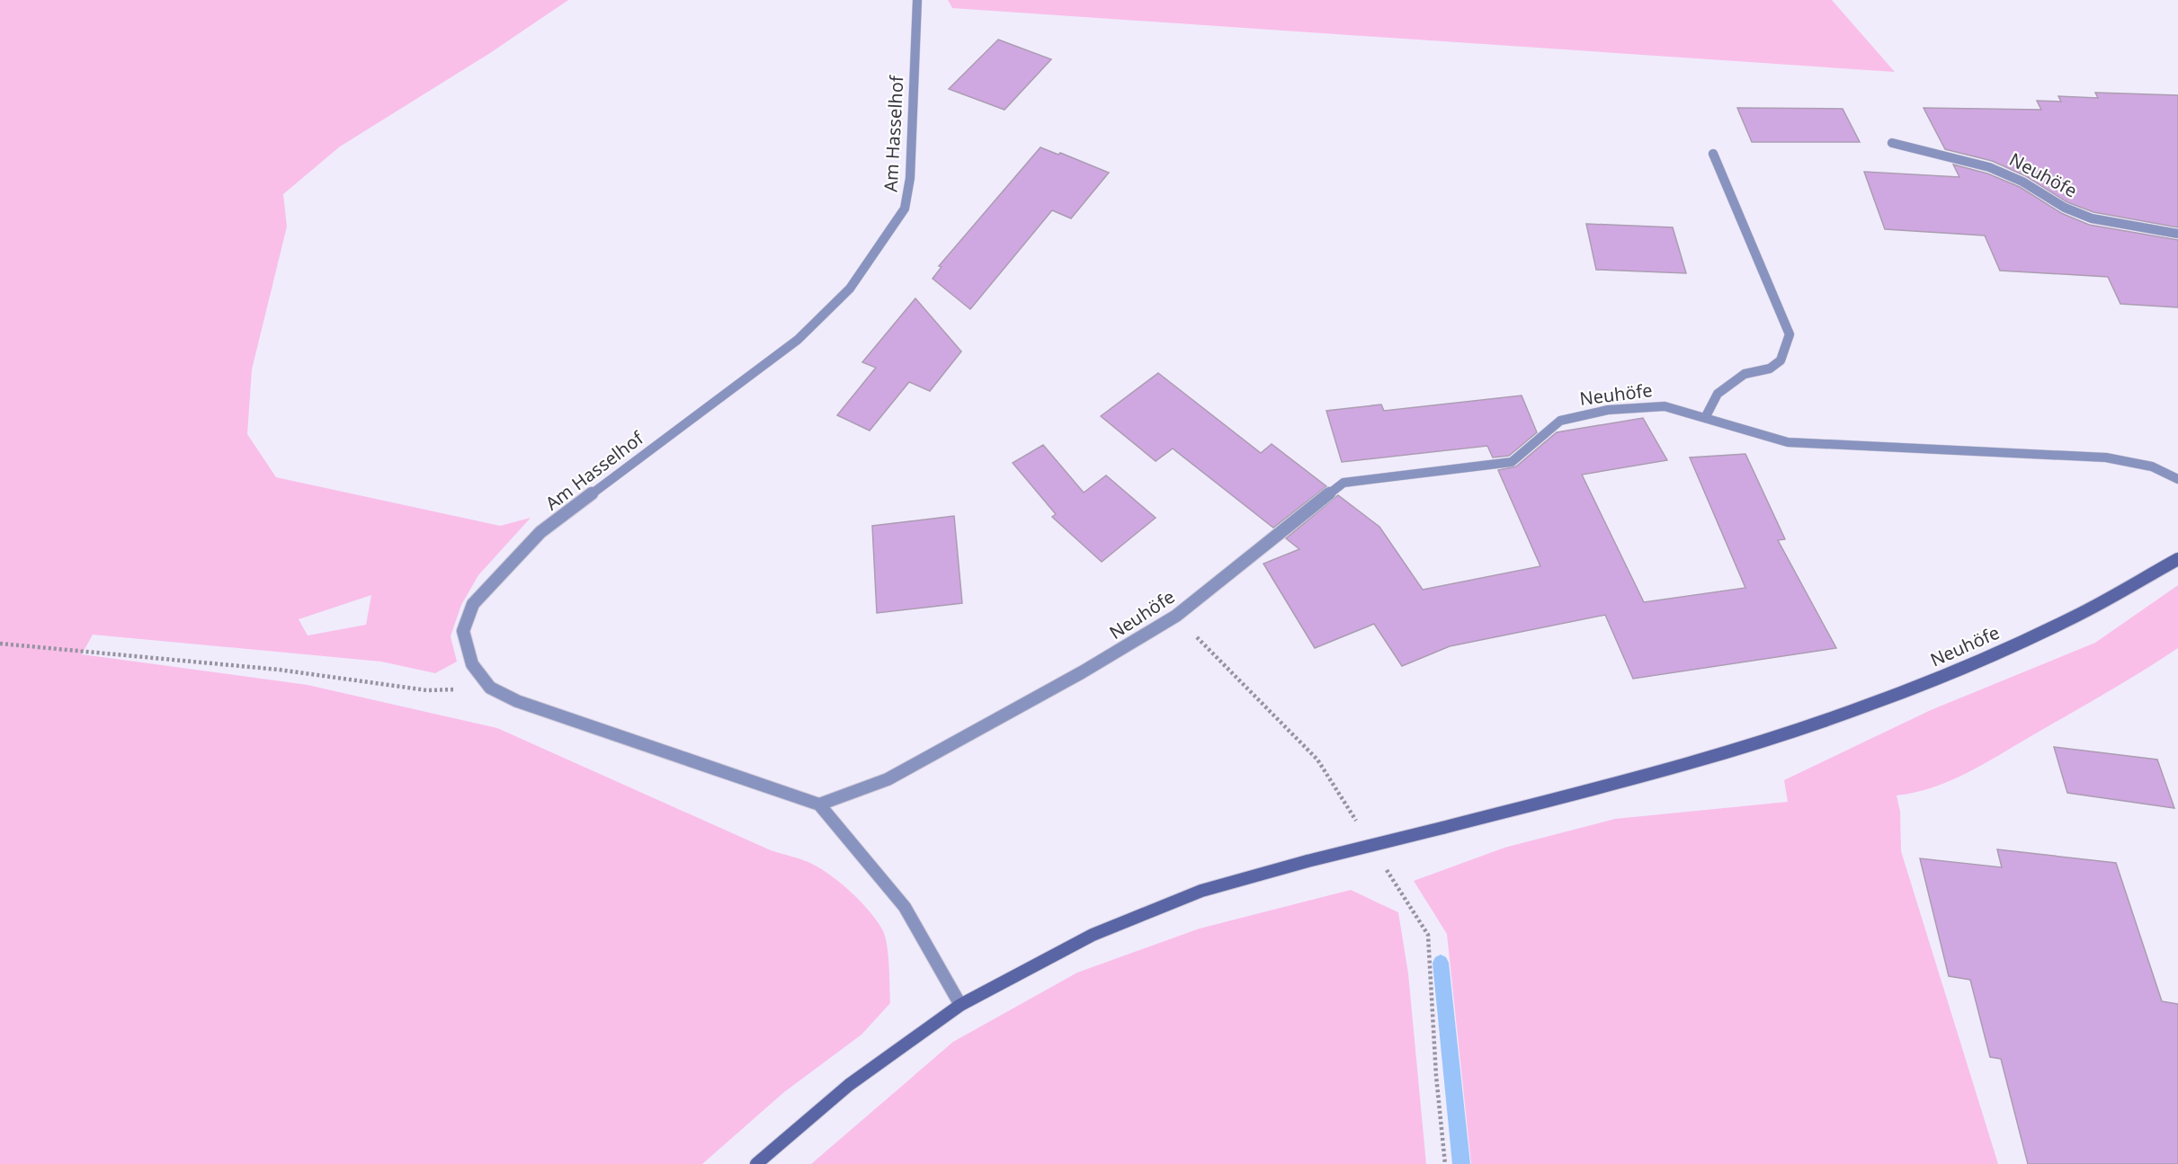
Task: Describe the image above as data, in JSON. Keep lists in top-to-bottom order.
{
  "streets": {
    "street": ["Am Hasselhof", "Neuhöfe"]
  },
  "crossings": [
    ["Am Hasselhof", "Neuhöfe"]
  ]
}
